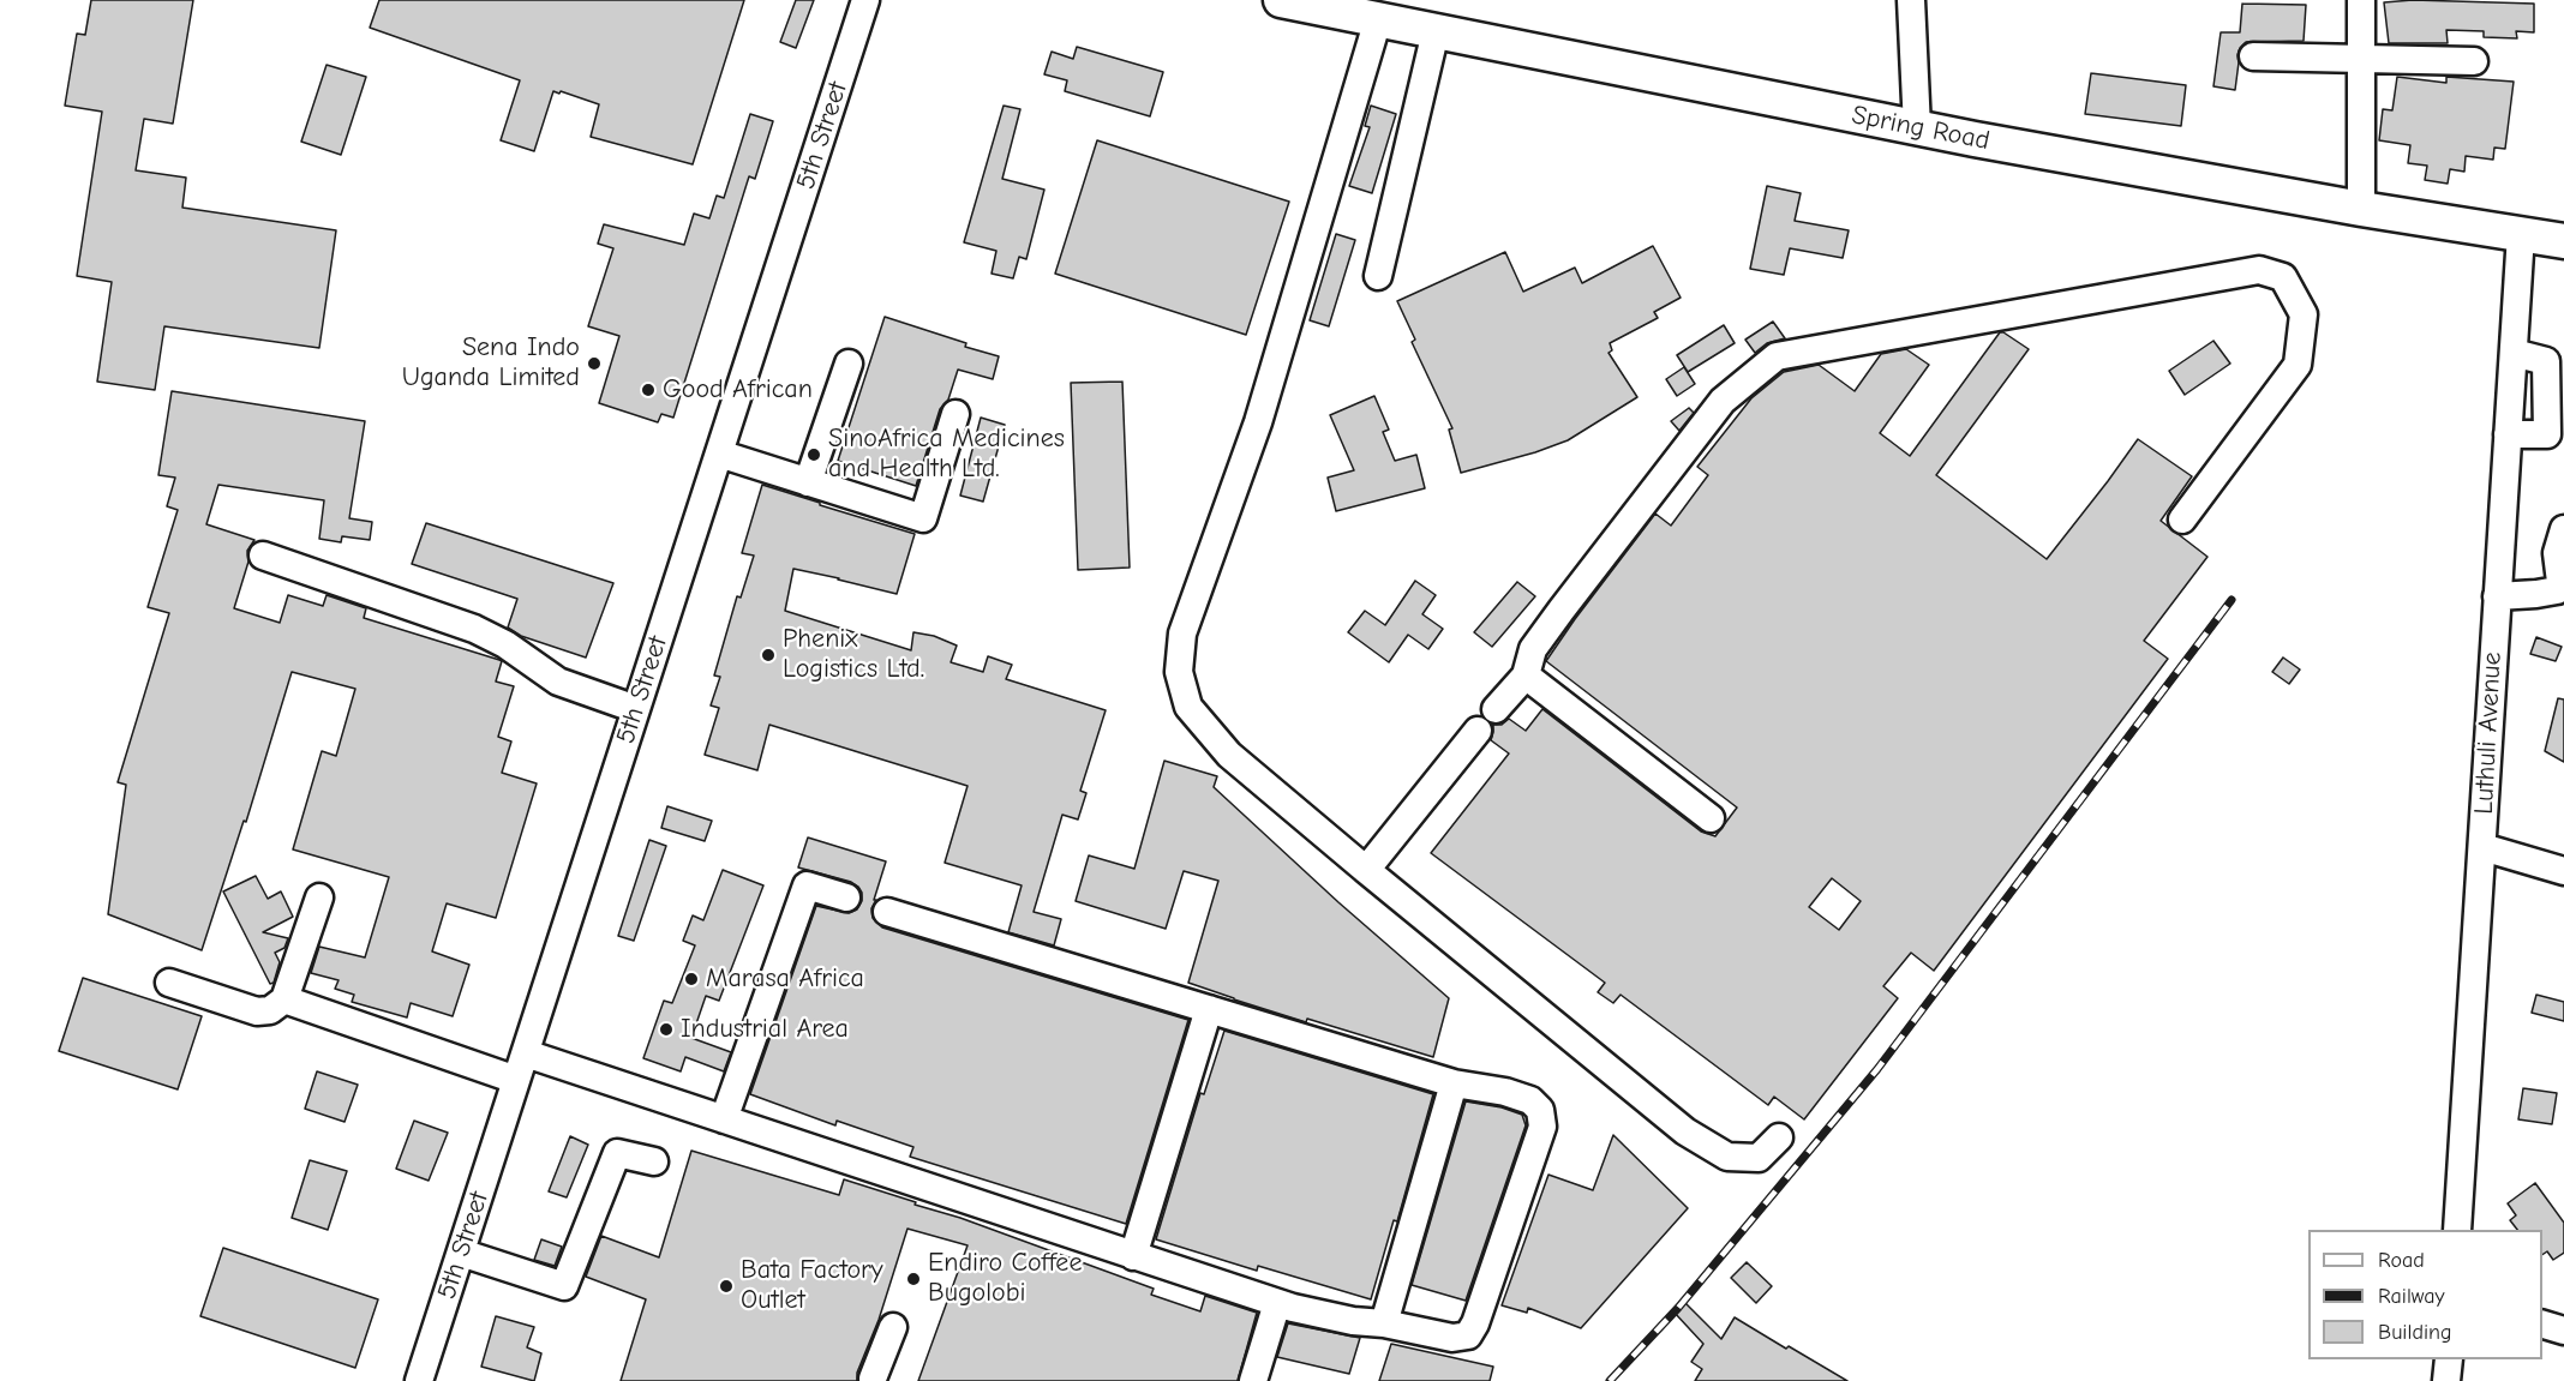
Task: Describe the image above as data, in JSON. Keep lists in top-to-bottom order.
{
  "streets": {
    "main road": ["Spring Road"],
    "street": ["5th Street", "Luthuli Avenue"]
  },
  "crossings": [
    ["Spring Road", "Luthuli Avenue"]
  ],
  "places": [
    "Sena Indo Uganda Limited",
    "Good African",
    "SinoAfrica Medicines and Health Ltd.",
    "Phenix Logistics Ltd.",
    "Marasa Africa",
    "Industrial Area",
    "Endiro Coffee Bugolobi",
    "Bata Factory Outlet"
  ],
  "legend": ["Road", "Railway", "Building"]
}
